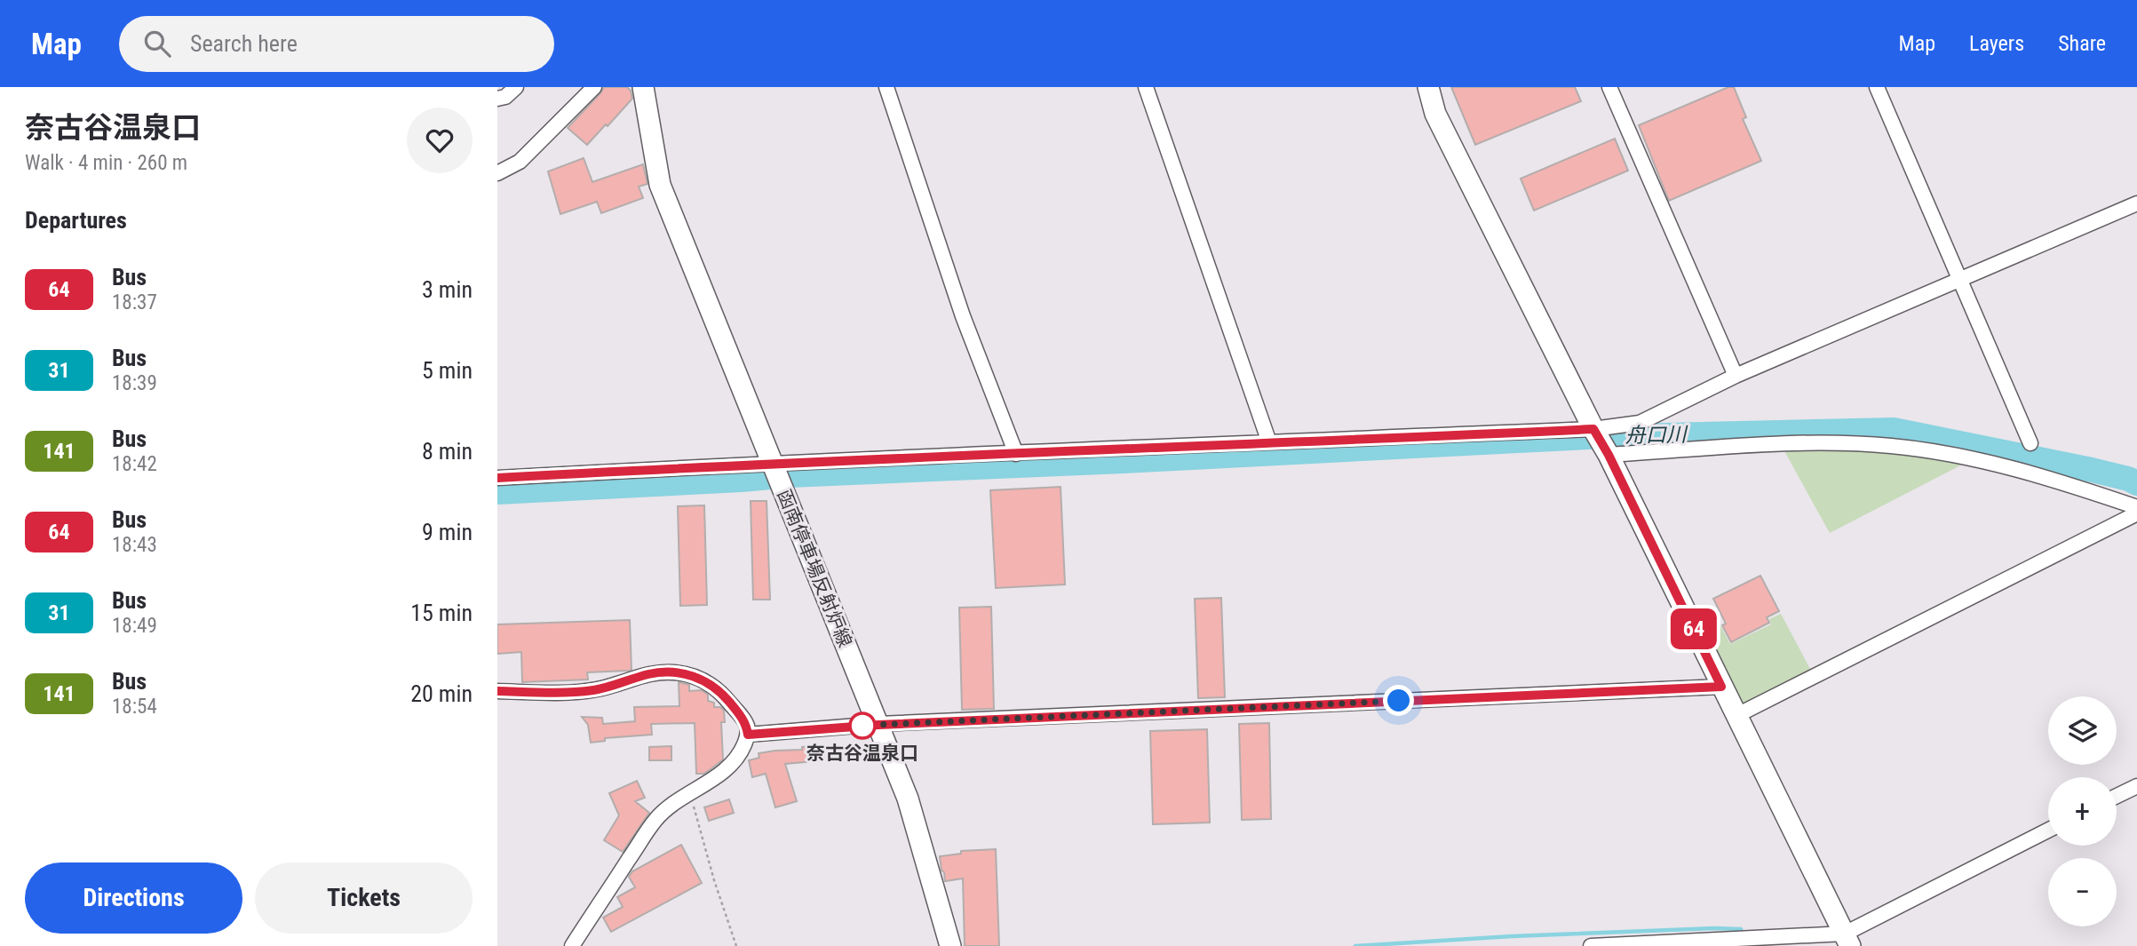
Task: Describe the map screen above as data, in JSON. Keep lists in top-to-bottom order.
{
  "streets": {
    "street": ["函南停車場反射炉線"]
  },
  "water": ["舟口川"],
  "places": ["奈古谷温泉口"],
  "lines": ["bus line 64"],
  "page": {
    "header": "Map",
    "search": "Search here",
    "nav": ["Map", "Layers", "Share"],
    "heading": [
      ["奈古谷温泉口", "Walk · 4 min · 260 m"],
      "Departures"
    ],
    "on_map": "64",
    "list": [
      {
        "mark": "64",
        "name": "Bus",
        "note": "18:37",
        "value": "3 min"
      },
      {
        "mark": "31",
        "name": "Bus",
        "note": "18:39",
        "value": "5 min"
      },
      {
        "mark": "141",
        "name": "Bus",
        "note": "18:42",
        "value": "8 min"
      },
      {
        "mark": "64",
        "name": "Bus",
        "note": "18:43",
        "value": "9 min"
      },
      {
        "mark": "31",
        "name": "Bus",
        "note": "18:49",
        "value": "15 min"
      },
      {
        "mark": "141",
        "name": "Bus",
        "note": "18:54",
        "value": "20 min"
      }
    ],
    "map_buttons": ["+", "−"],
    "buttons": ["Directions", "Tickets"]
  }
}
